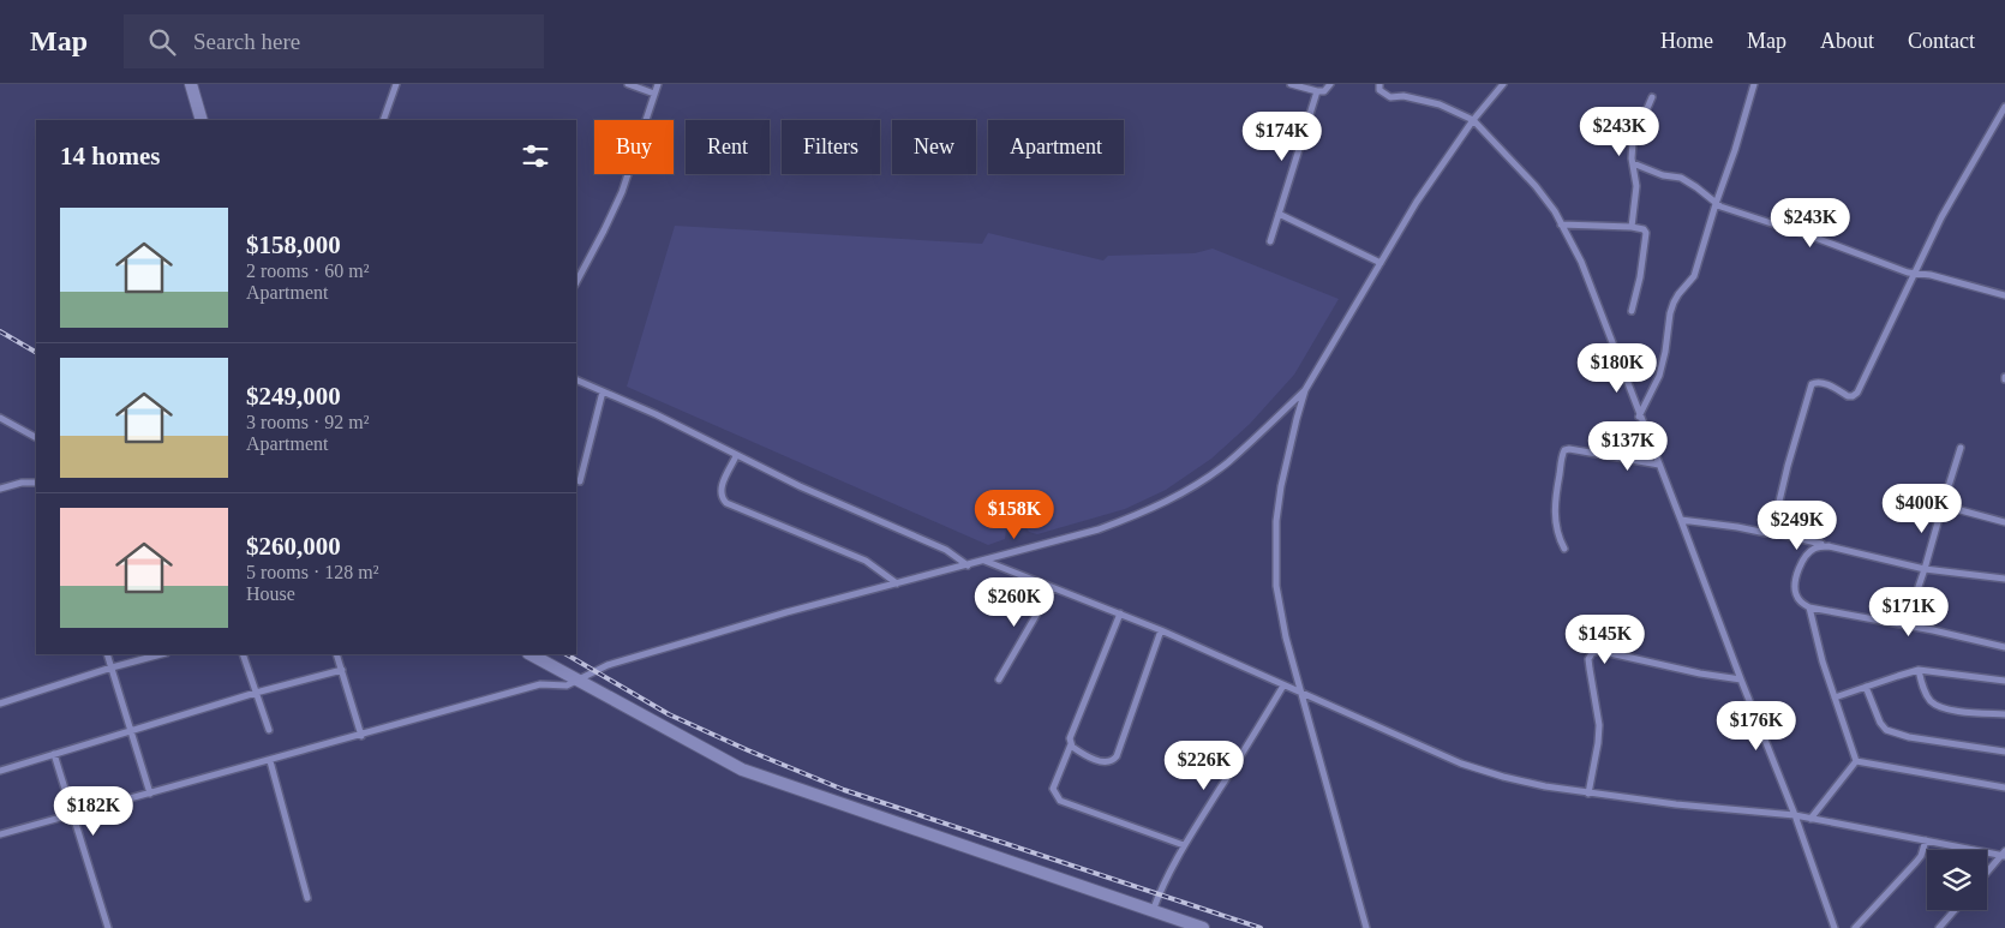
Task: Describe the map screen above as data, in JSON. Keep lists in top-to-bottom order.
{
  "page": {
    "header": "Map",
    "search": "Search here",
    "nav": [
      "Home",
      "Map",
      "About",
      "Contact"
    ],
    "price": [
      "$243K",
      "$174K",
      "$243K",
      "$180K",
      "$137K",
      "$400K",
      "$158K",
      "$249K",
      "$260K",
      "$171K",
      "$145K",
      "$176K",
      "$226K",
      "$182K"
    ],
    "chip": [
      "Buy",
      "Rent",
      "Filters",
      "New",
      "Apartment"
    ],
    "heading": "14 homes",
    "list": [
      {
        "name": "$158,000",
        "note": "2 rooms · 60 m² · Apartment"
      },
      {
        "name": "$249,000",
        "note": "3 rooms · 92 m² · Apartment"
      },
      {
        "name": "$260,000",
        "note": "5 rooms · 128 m² · House"
      }
    ]
  }
}
